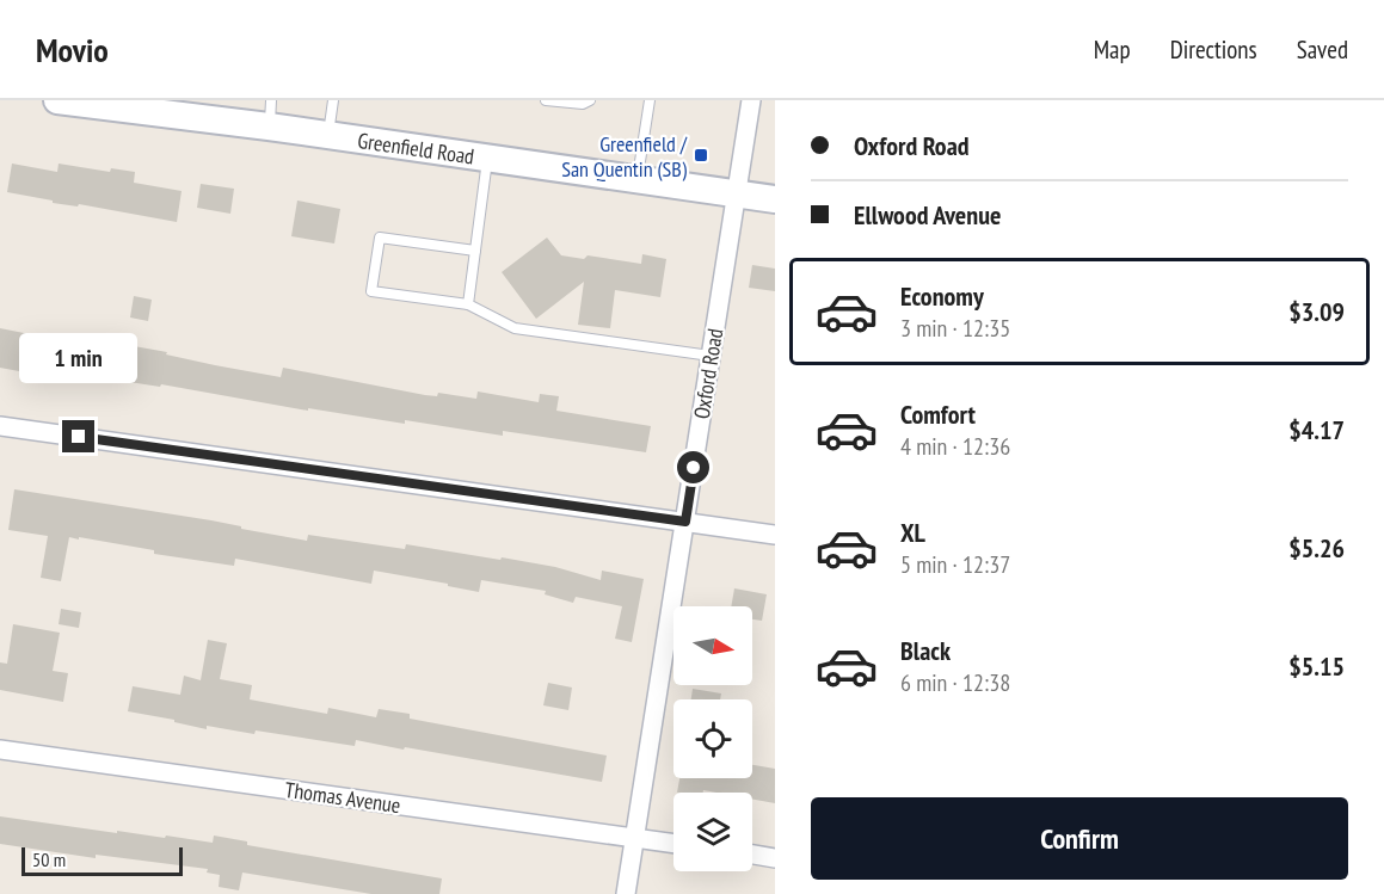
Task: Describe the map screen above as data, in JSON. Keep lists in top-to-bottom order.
{
  "streets": {
    "main road": ["Greenfield Road"],
    "street": ["Oxford Road", "Thomas Avenue"]
  },
  "crossings": [
    ["Greenfield Road", "Oxford Road"],
    ["Oxford Road", "Thomas Avenue"]
  ],
  "places": {
    "transit": ["Greenfield / San Quentin (SB)"]
  },
  "scale_bar": "50 m",
  "north": "right",
  "page": {
    "header": "Movio",
    "nav": ["Map", "Directions", "Saved"],
    "banner": ["Oxford Road", "Ellwood Avenue"],
    "list": [
      {
        "name": "Economy",
        "note": "3 min · 12:35",
        "value": "$3.09"
      },
      {
        "name": "Comfort",
        "note": "4 min · 12:36",
        "value": "$4.17"
      },
      {
        "name": "XL",
        "note": "5 min · 12:37",
        "value": "$5.26"
      },
      {
        "name": "Black",
        "note": "6 min · 12:38",
        "value": "$5.15"
      }
    ],
    "bubble": "1 min",
    "buttons": "Confirm",
    "scale": "50 m"
  }
}
